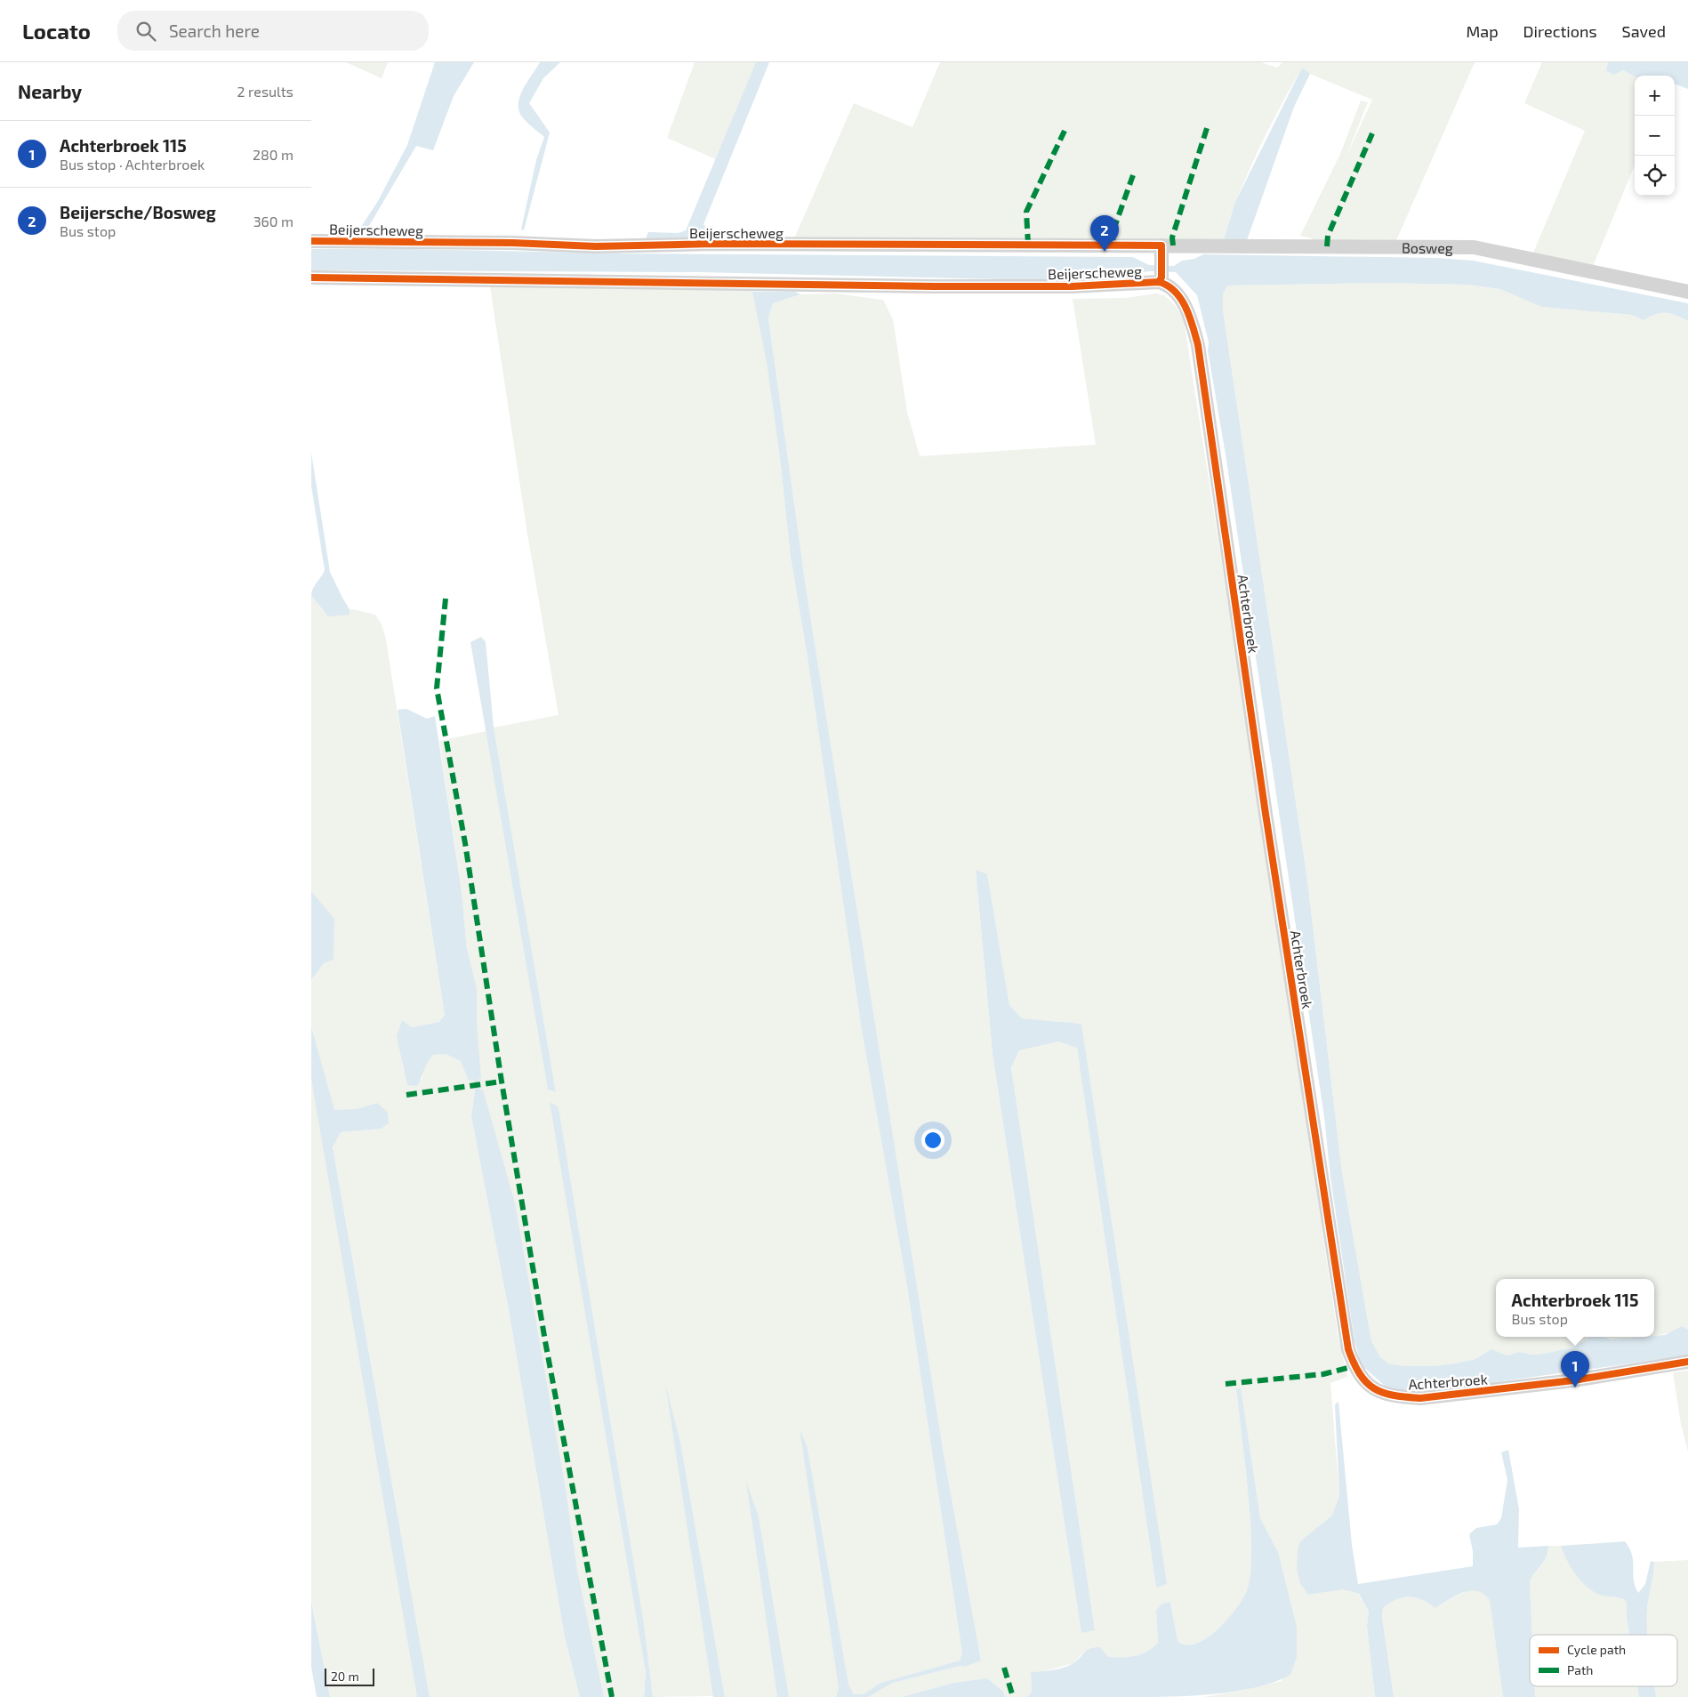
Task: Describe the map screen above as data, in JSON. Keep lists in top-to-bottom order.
{
  "streets": {
    "street": ["Beijerscheweg", "Bosweg", "Achterbroek"]
  },
  "crossings": [
    ["Beijerscheweg", "Bosweg"],
    ["Beijerscheweg", "Achterbroek"]
  ],
  "legend": ["Cycle path", "Path"],
  "scale_bar": "20 m",
  "page": {
    "header": "Locato",
    "search": "Search here",
    "nav": ["Map", "Directions", "Saved"],
    "heading": ["Nearby", "2 results"],
    "map_buttons": ["+", "−"],
    "list": [
      {
        "mark": "1",
        "name": "Achterbroek 115",
        "note": "Bus stop · Achterbroek",
        "value": "280 m"
      },
      {
        "mark": "2",
        "name": "Beijersche/Bosweg",
        "note": "Bus stop",
        "value": "360 m"
      }
    ],
    "pins": ["2", "1"],
    "popup": ["Achterbroek 115", "Bus stop"],
    "scale": "20 m"
  }
}
